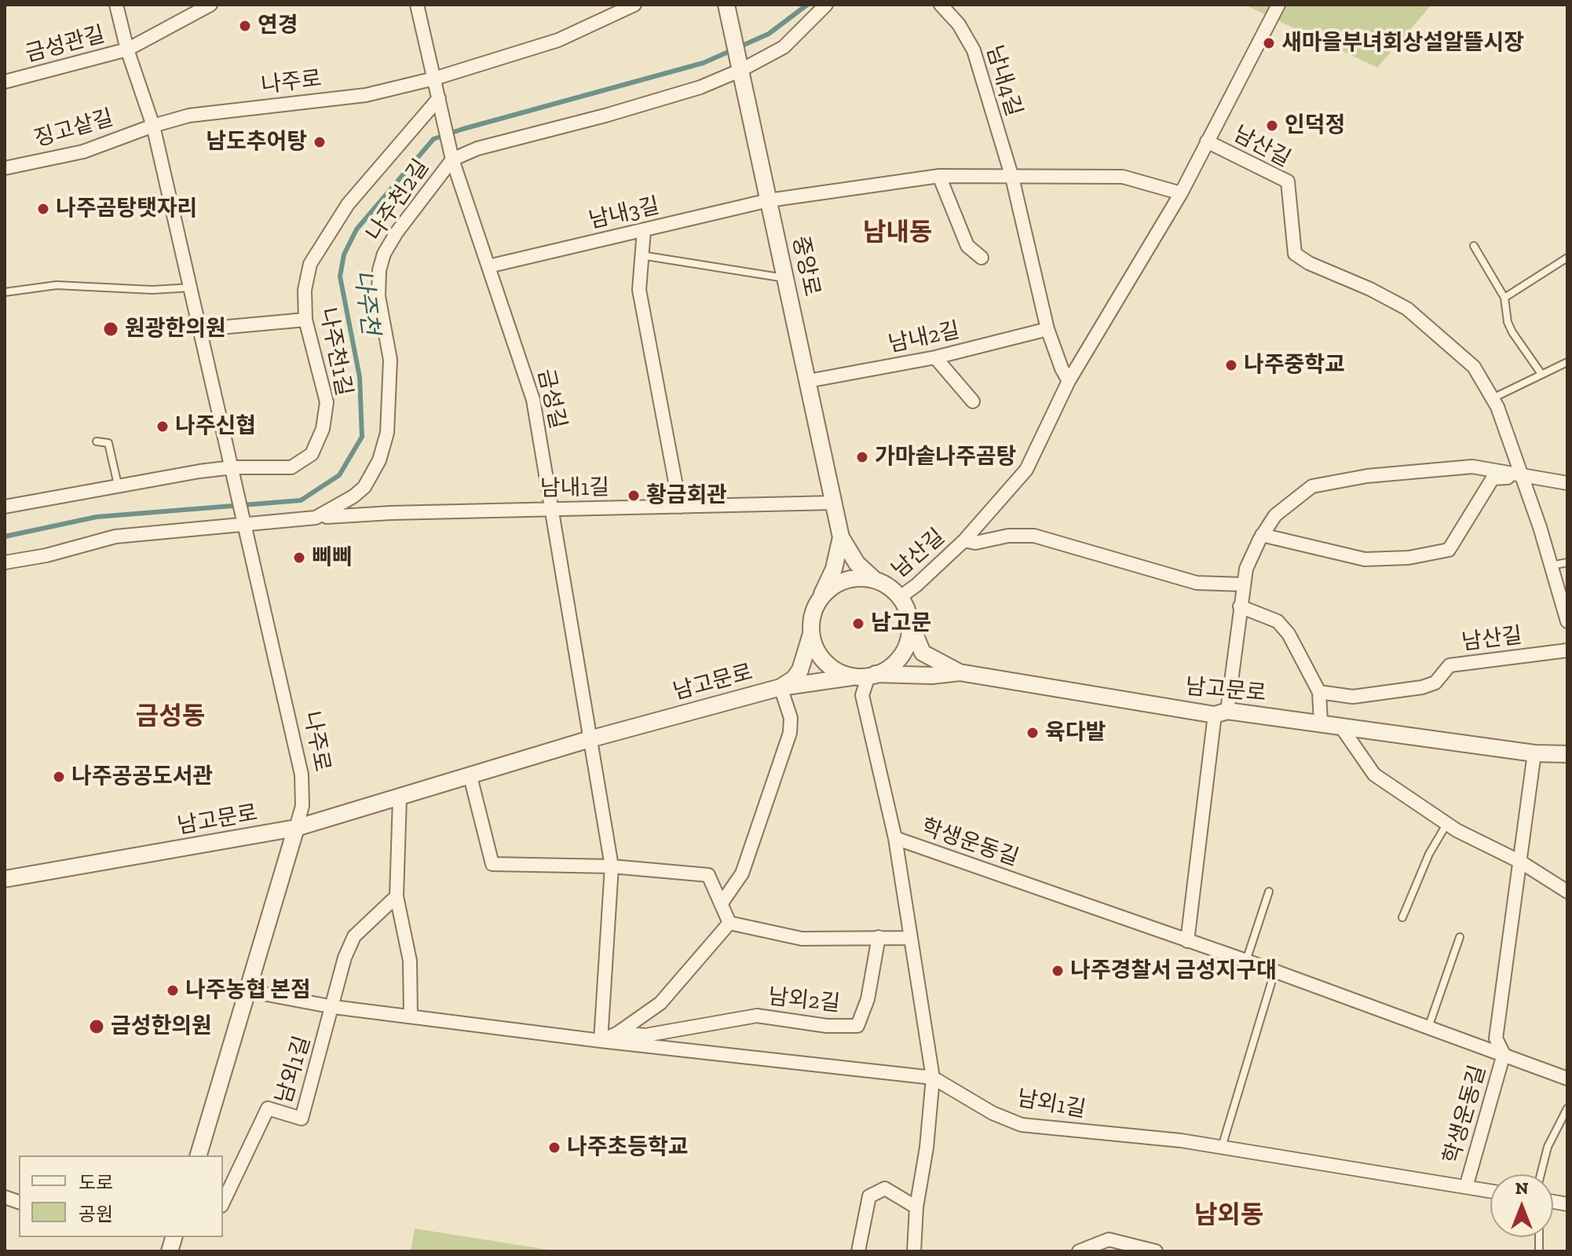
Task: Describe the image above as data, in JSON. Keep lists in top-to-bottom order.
{
  "streets": {
    "street": [
      "금성관길",
      "남내4길",
      "나주로",
      "징고샅길",
      "남산길",
      "나주천2길",
      "남내3길",
      "중앙로",
      "남내2길",
      "나주천1길",
      "금성길",
      "남내1길",
      "남고문로",
      "학생운동길",
      "남외2길",
      "남외1길"
    ]
  },
  "crossings": [
    ["금성관길", "나주로"],
    ["남내4길", "남산길"],
    ["남내4길", "남내2길"],
    ["나주로", "징고샅길"],
    ["나주로", "나주천2길"],
    ["나주로", "나주천1길"],
    ["나주로", "금성길"],
    ["나주로", "남고문로"],
    ["나주로", "남외1길"],
    ["남산길", "학생운동길"],
    ["나주천2길", "중앙로"],
    ["나주천2길", "금성길"],
    ["나주천2길", "남내1길"],
    ["남내3길", "중앙로"],
    ["남내3길", "금성길"],
    ["중앙로", "남내2길"],
    ["중앙로", "남내1길"],
    ["나주천1길", "금성길"],
    ["금성길", "남내1길"],
    ["금성길", "남고문로"],
    ["학생운동길", "남외1길"]
  ],
  "districts": ["남내동", "금성동", "남외동"],
  "water": ["나주천"],
  "places": [
    "연경",
    "새마을부녀회상설알뜰시장",
    "인덕정",
    "남도추어탕",
    "나주곰탕탯자리",
    "원광한의원",
    "나주중학교",
    "나주신협",
    "가마솥나주곰탕",
    "황금회관",
    "삐삐",
    "남고문",
    "육다발",
    "나주공공도서관",
    "나주경찰서 금성지구대",
    "나주농협 본점",
    "금성한의원",
    "나주초등학교"
  ],
  "legend": ["도로", "공원"],
  "north": "top"
}
